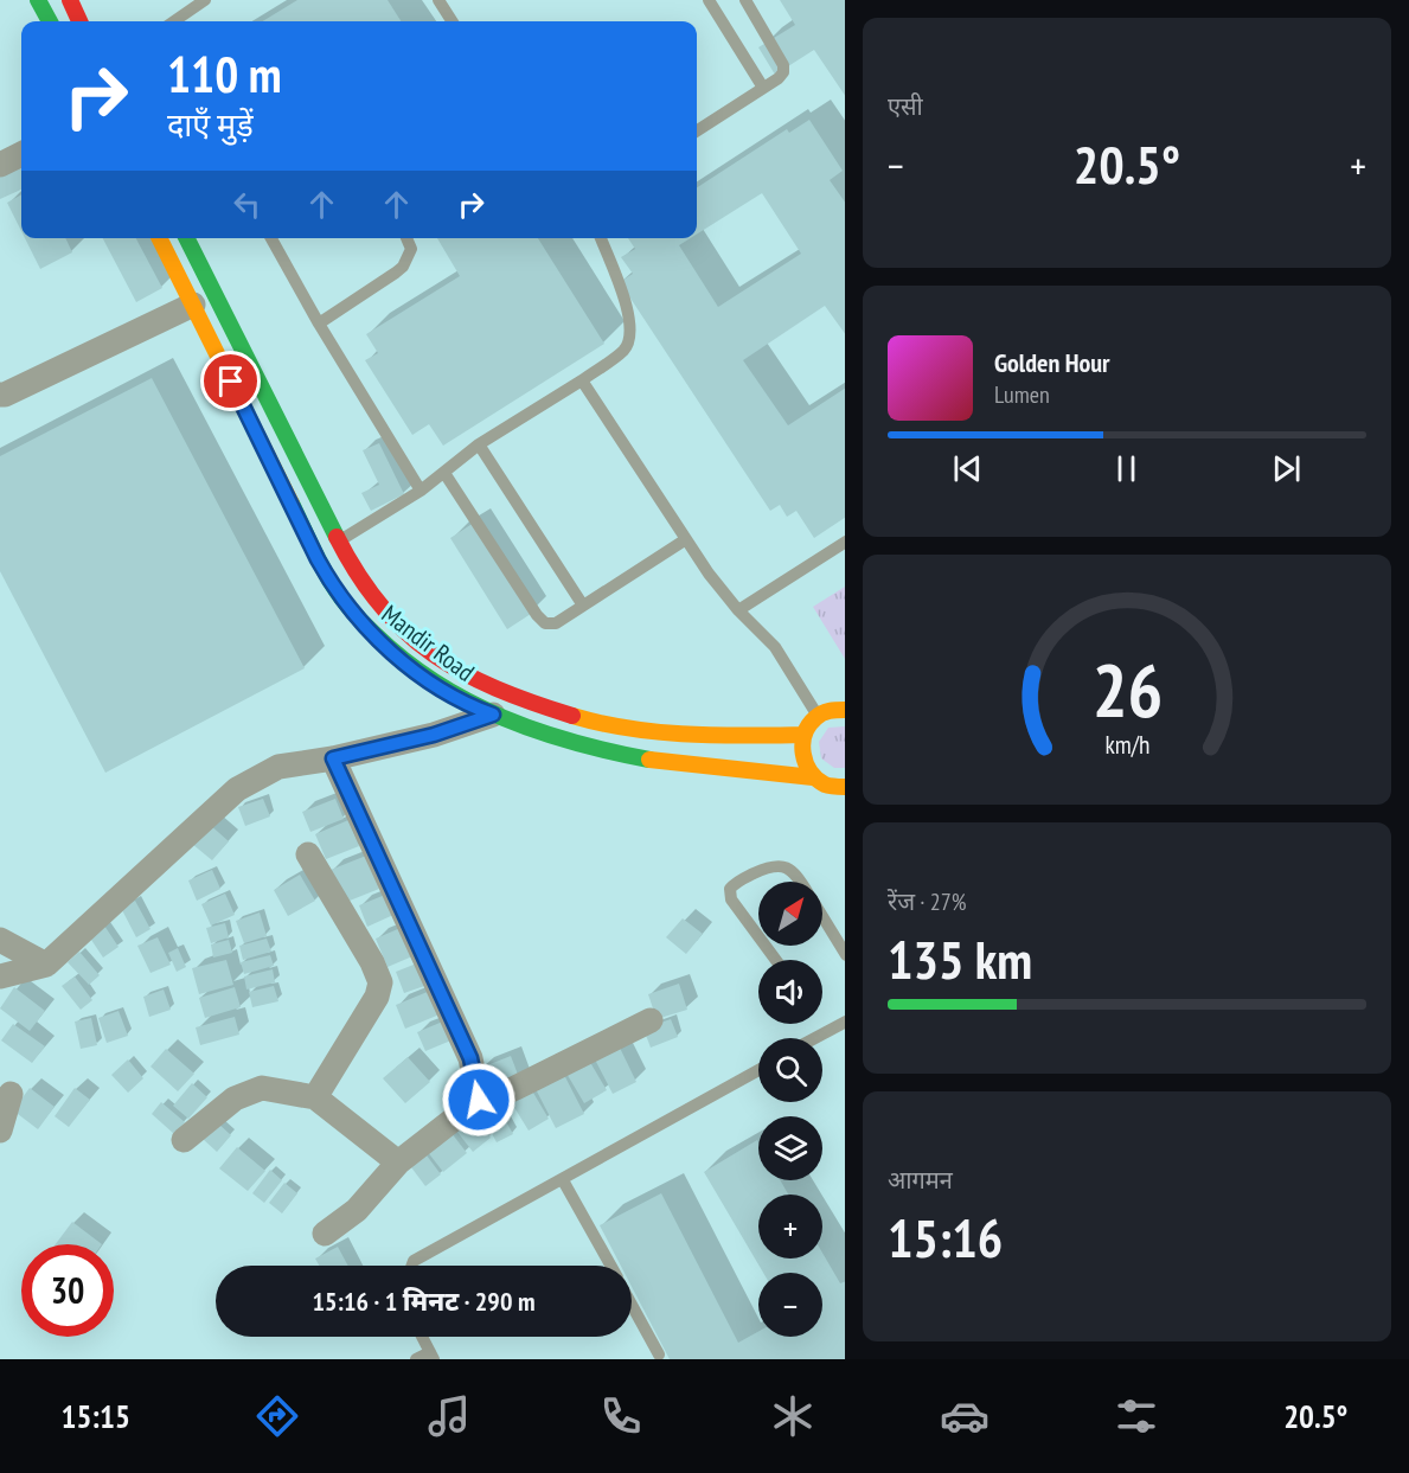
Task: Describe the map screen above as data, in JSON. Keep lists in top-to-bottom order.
{
  "streets": {
    "street": ["Mandir Road"]
  },
  "north": "top right",
  "page": {
    "tile": [
      "एसी",
      ["रेंज · 27%", "135 km"],
      ["आगमन", "15:16"]
    ],
    "turn": ["110 m", "दाएँ मुड़ें"],
    "heat": ["−", "20.5°", "+"],
    "song": ["Golden Hour", "Lumen"],
    "map_buttons": ["+", "−"],
    "limit": "30",
    "trip": "15:16 · 1 मिनट · 290 m",
    "tabs": ["15:15", "20.5°"],
    "gauge": ["26", "km/h"]
  }
}
